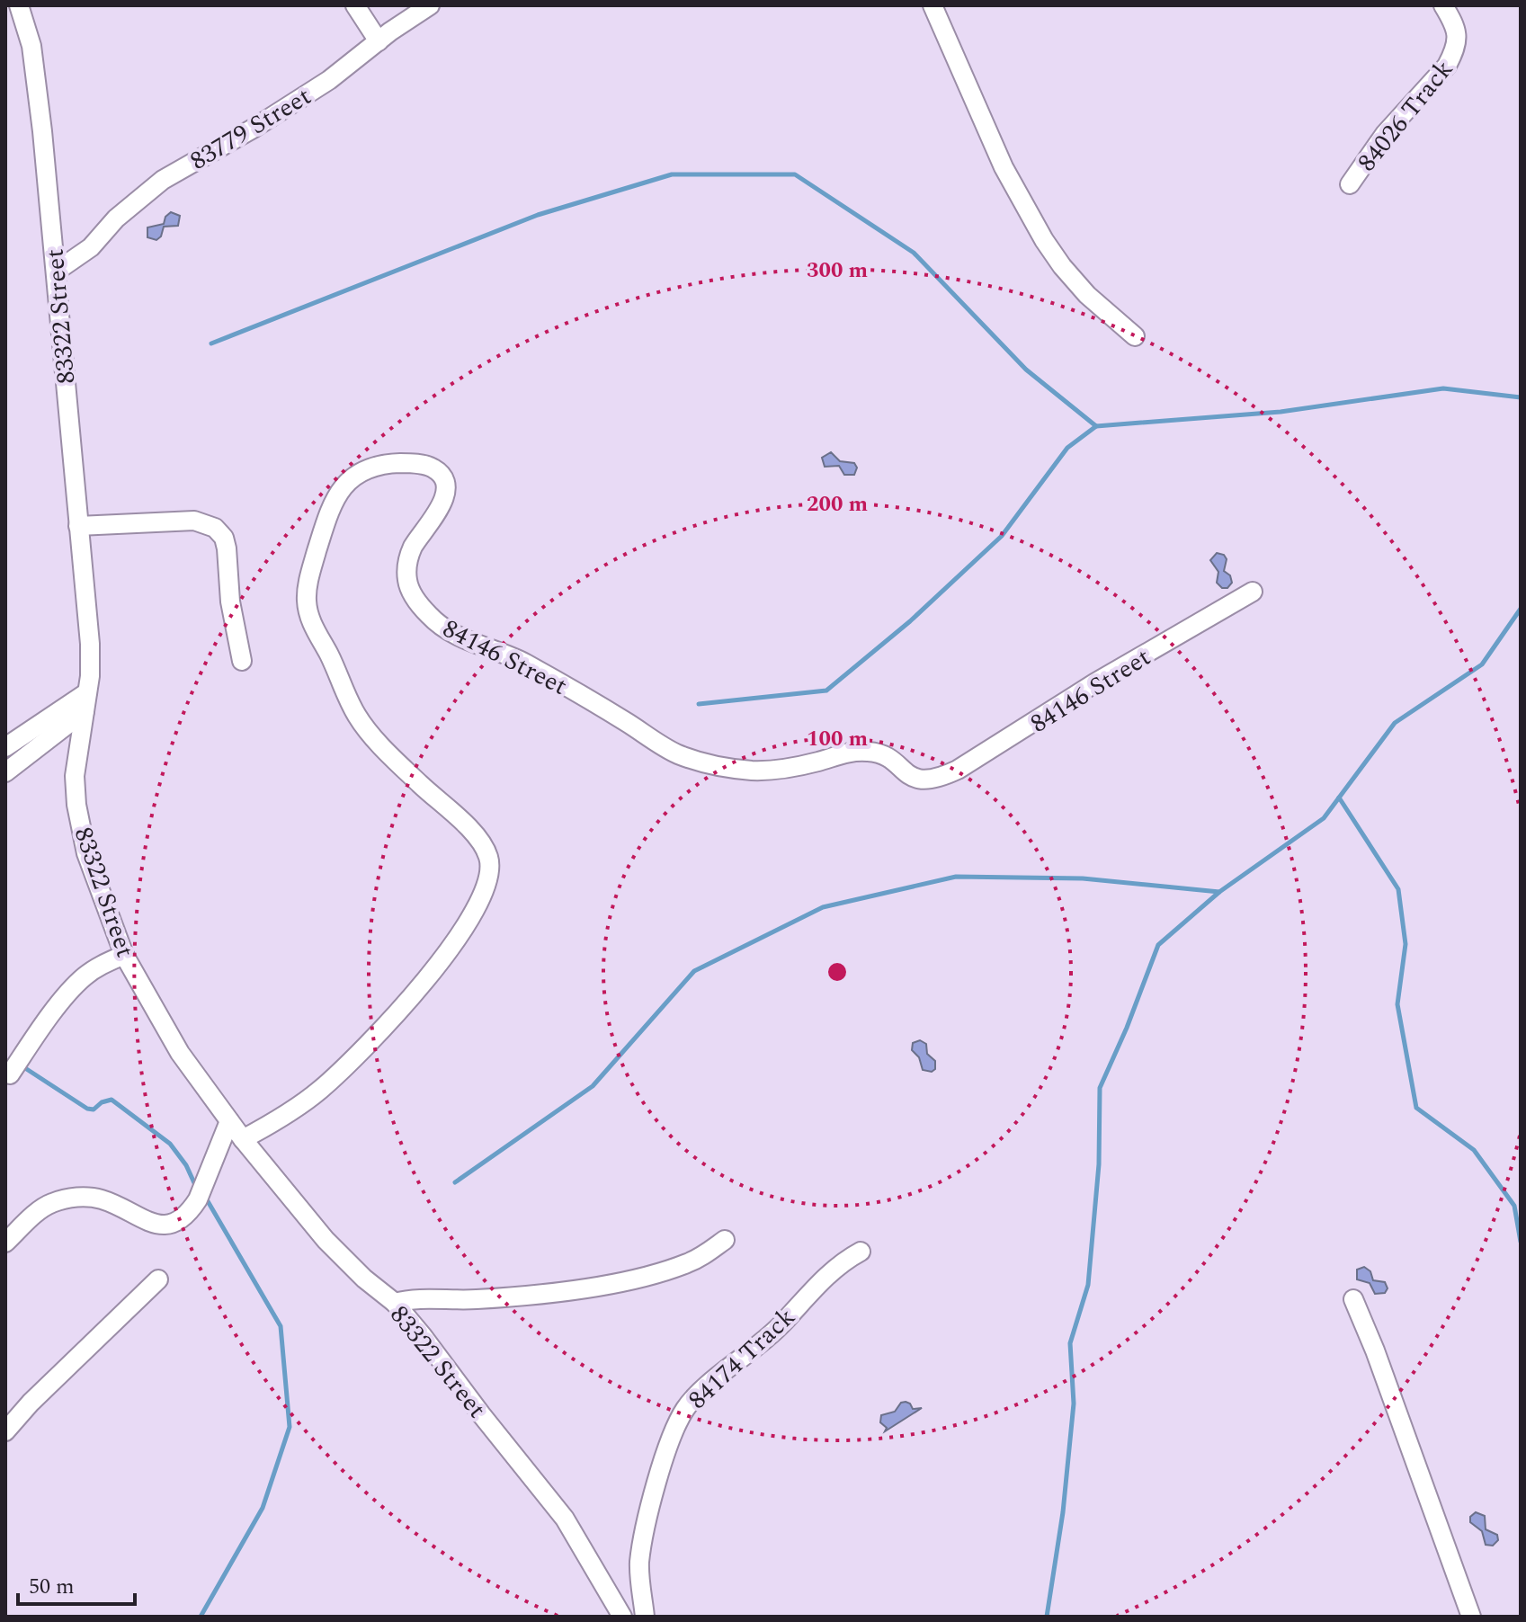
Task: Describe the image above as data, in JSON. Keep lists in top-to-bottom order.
{
  "streets": {
    "street": [
      "84026 Track",
      "83779 Street",
      "83322 Street",
      "84146 Street",
      "84174 Track"
    ]
  },
  "crossings": [
    ["83779 Street", "83322 Street"],
    ["83322 Street", "84146 Street"]
  ],
  "scale_bar": "50 m",
  "rings": ["300 m", "200 m", "100 m"]
}
